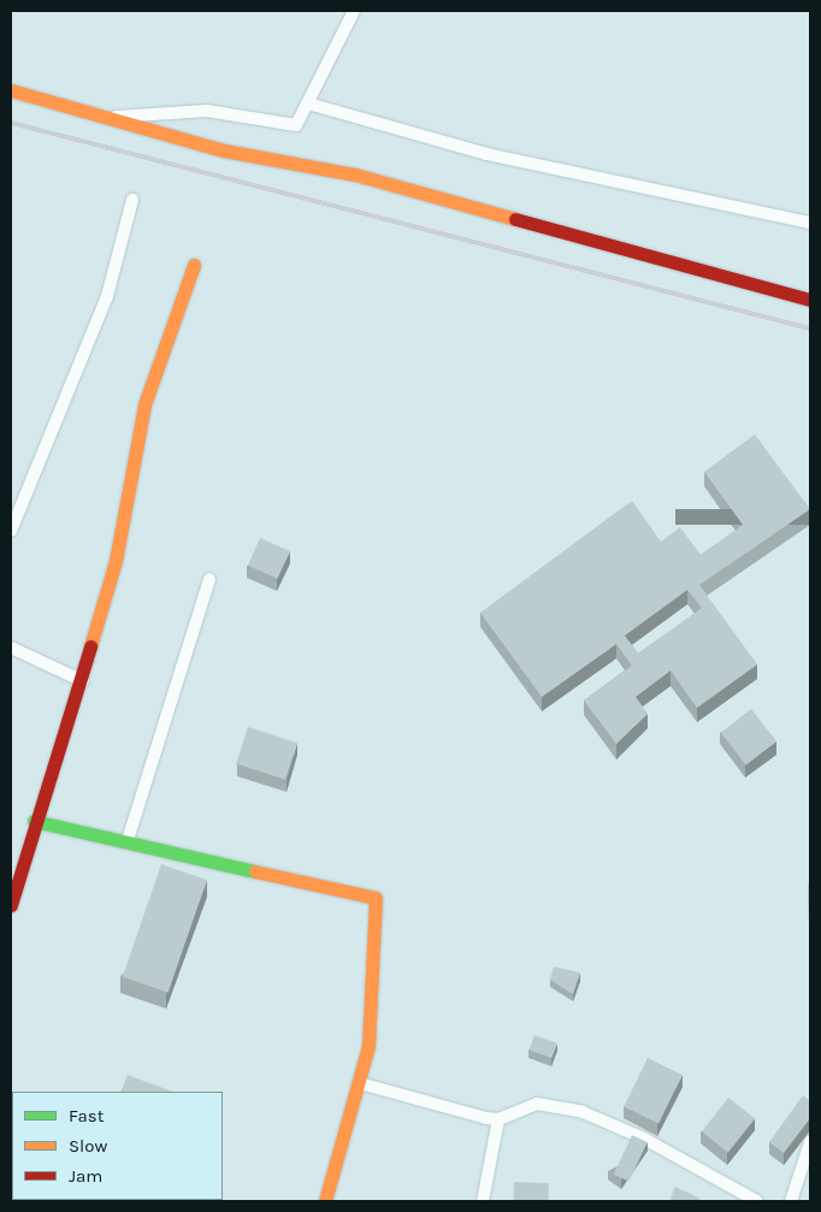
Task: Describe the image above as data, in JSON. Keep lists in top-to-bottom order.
{
  "legend": ["Fast", "Slow", "Jam"]
}
